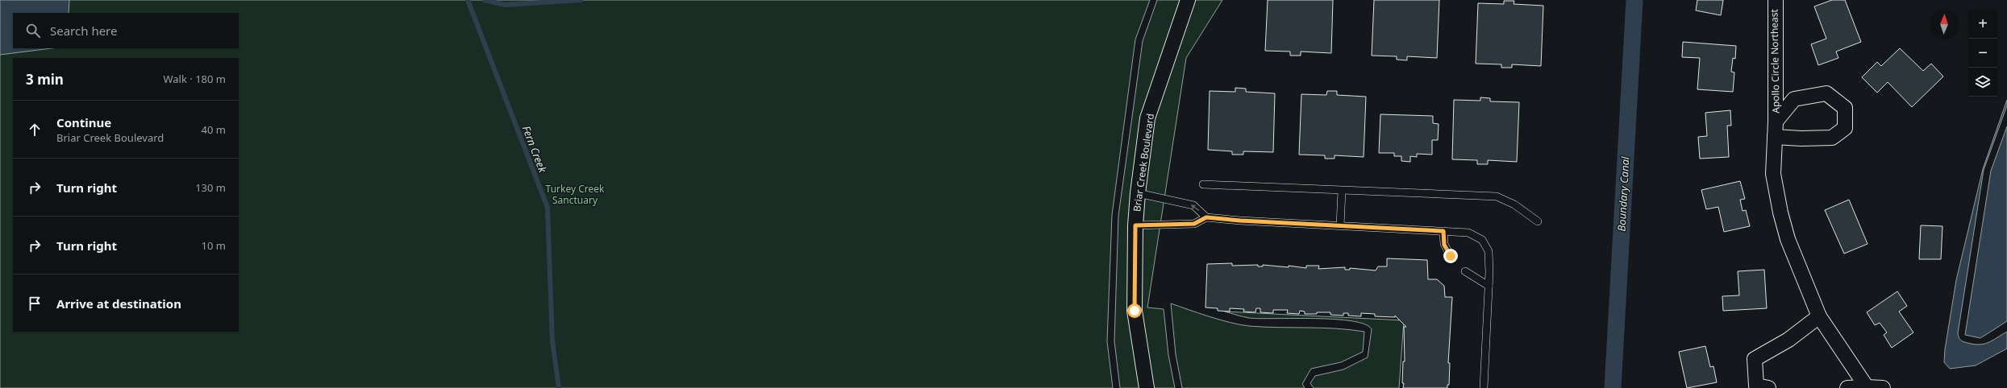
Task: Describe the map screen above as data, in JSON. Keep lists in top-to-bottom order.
{
  "streets": {
    "street": ["Apollo Circle Northeast", "Briar Creek Boulevard"]
  },
  "water": ["Fern Creek", "Boundary Canal"],
  "parks": ["Turkey Creek Sanctuary"],
  "north": "top",
  "page": {
    "map_buttons": ["+", "−"],
    "search": "Search here",
    "heading": ["3 min", "Walk · 180 m"],
    "list": [
      ["Continue", "Briar Creek Boulevard", "40 m"],
      ["Turn right", "130 m"],
      ["Turn right", "10 m"],
      "Arrive at destination"
    ]
  }
}
